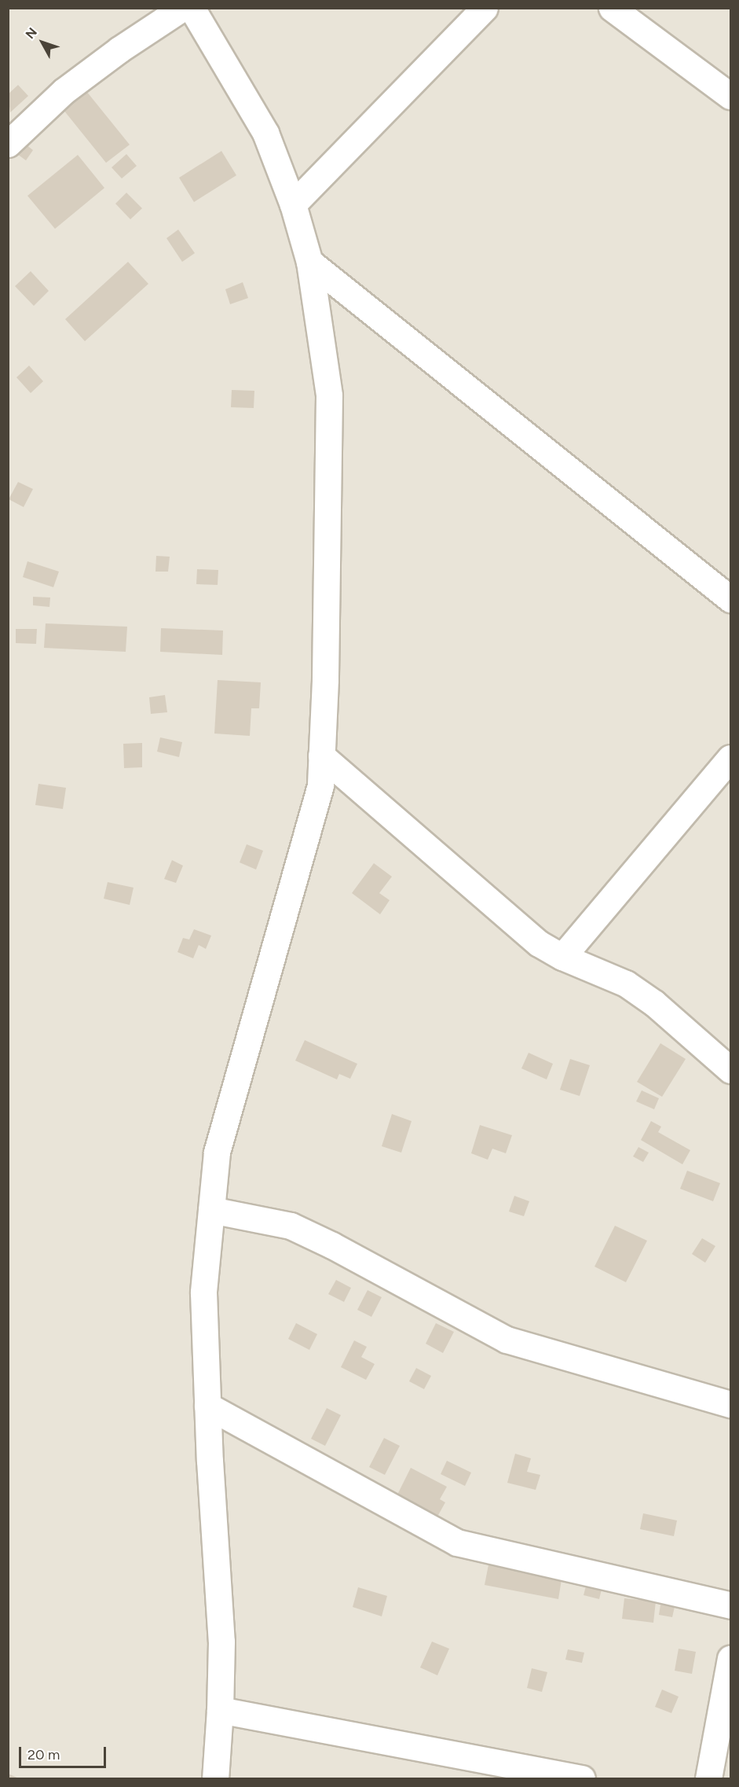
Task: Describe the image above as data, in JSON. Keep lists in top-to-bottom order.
{
  "scale_bar": "20 m",
  "north": "top left"
}
